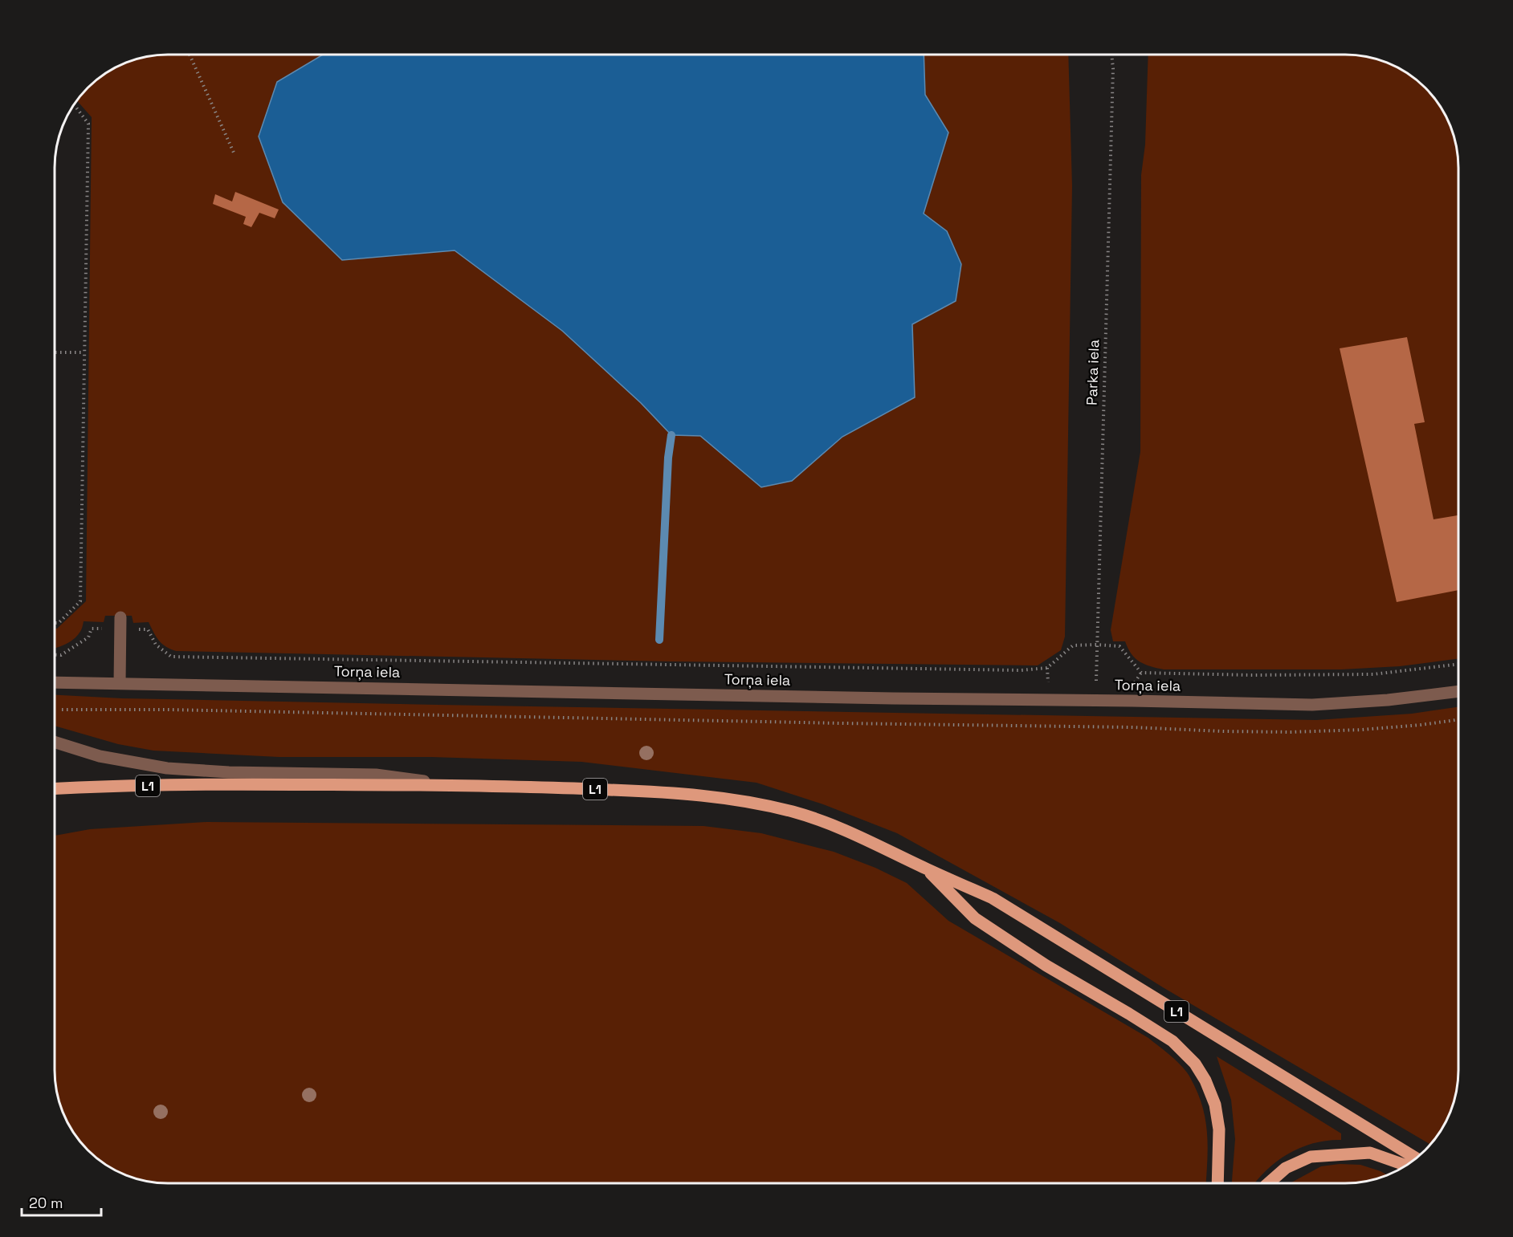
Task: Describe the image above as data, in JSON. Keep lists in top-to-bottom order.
{
  "streets": {
    "main road": ["L1"],
    "street": ["Torņa iela"],
    "path": ["Parka iela"]
  },
  "crossings": [
    ["Parka iela", "Torņa iela"]
  ],
  "scale_bar": "20 m"
}
